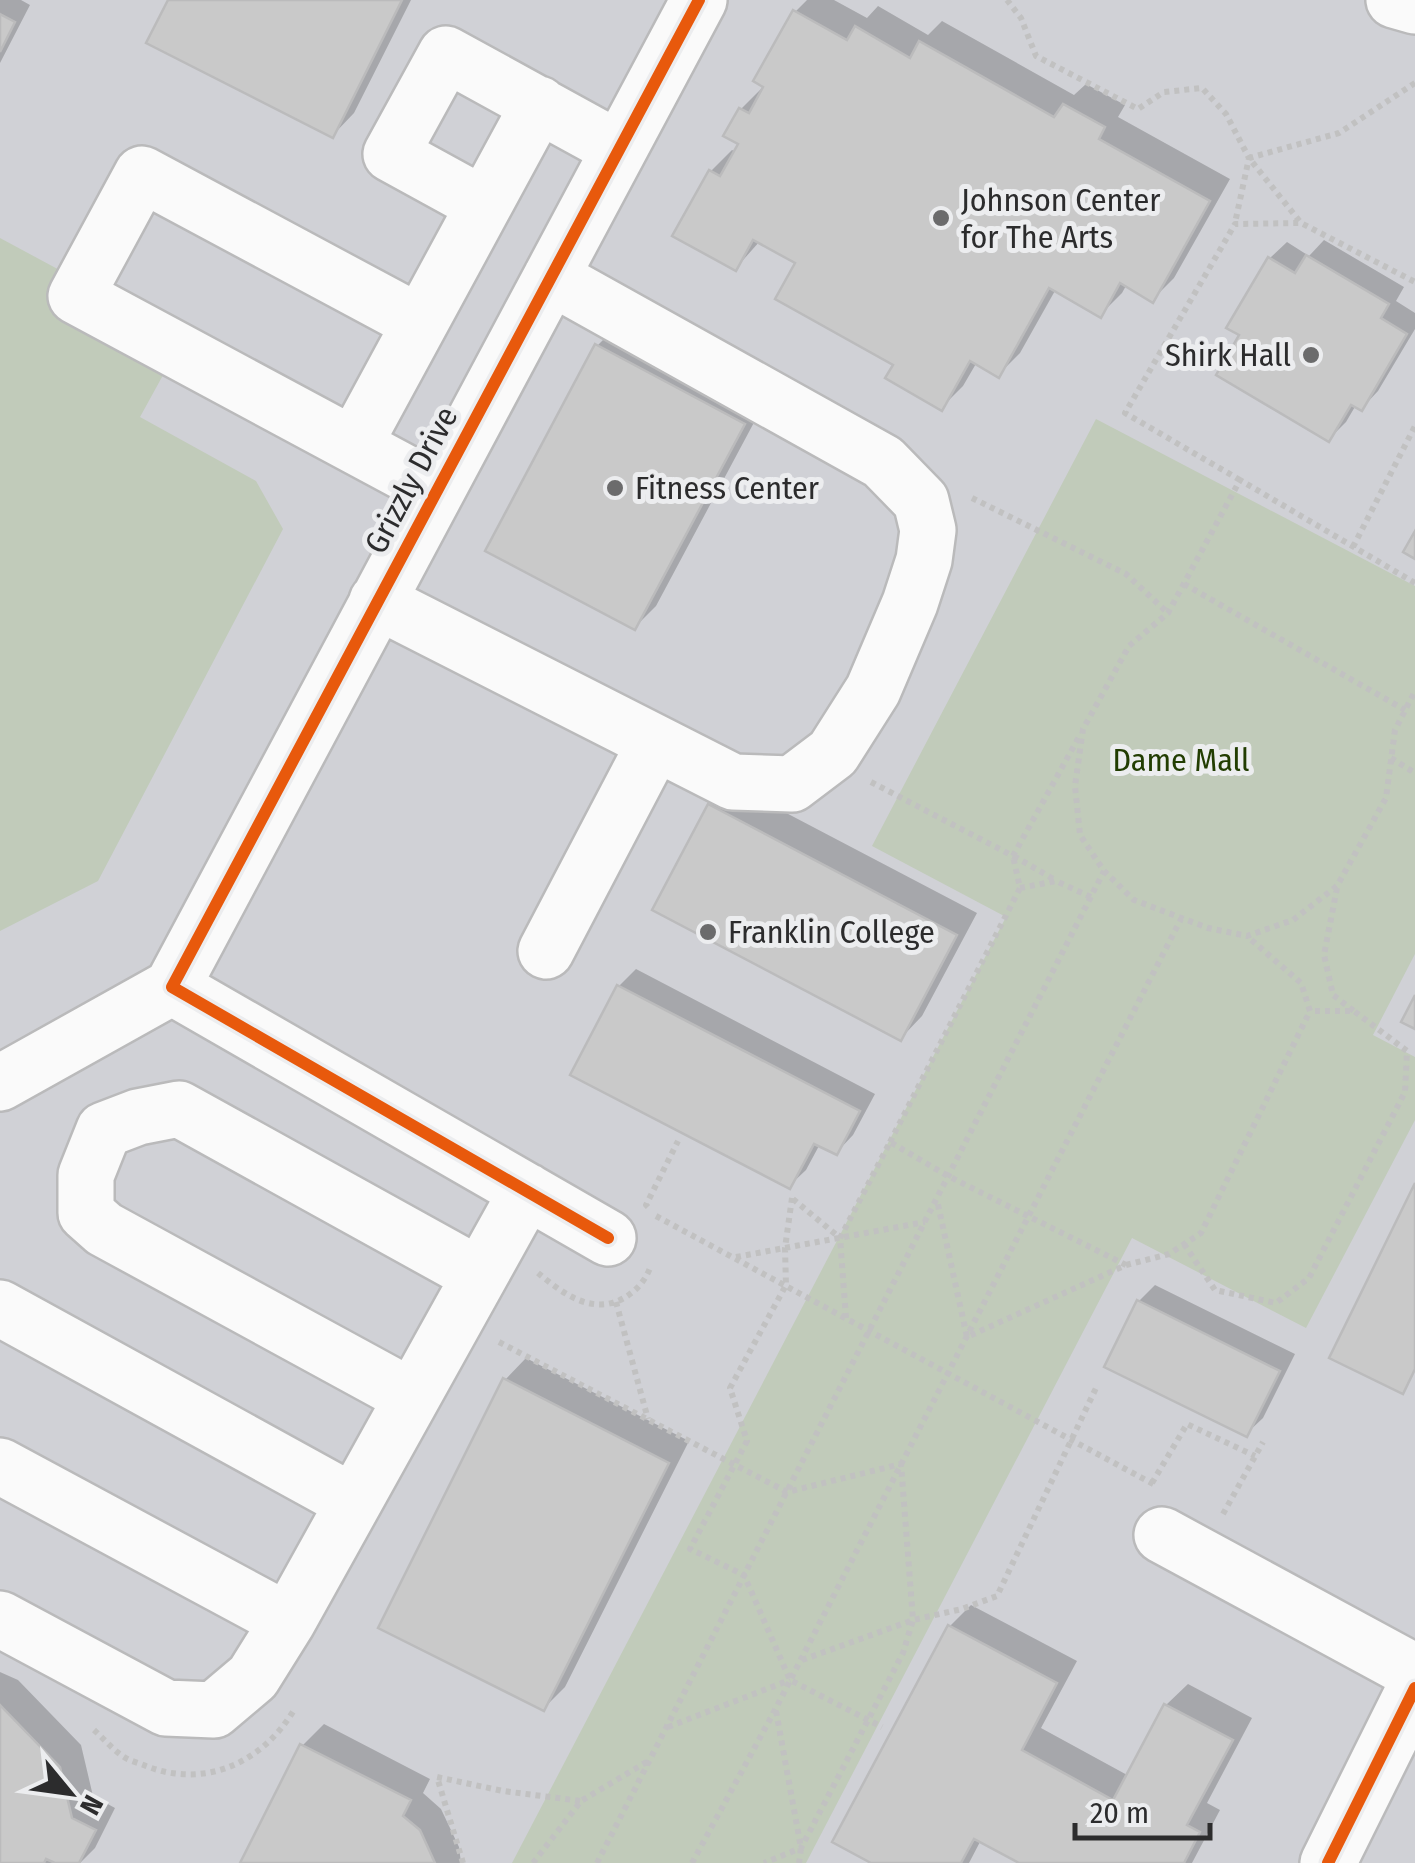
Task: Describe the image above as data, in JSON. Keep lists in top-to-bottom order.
{
  "streets": {
    "street": ["Grizzly Drive"]
  },
  "parks": ["Dame Mall"],
  "places": [
    "Johnson Center for The Arts",
    "Shirk Hall",
    "Fitness Center",
    "Franklin College"
  ],
  "scale_bar": "20 m",
  "north": "bottom right"
}
